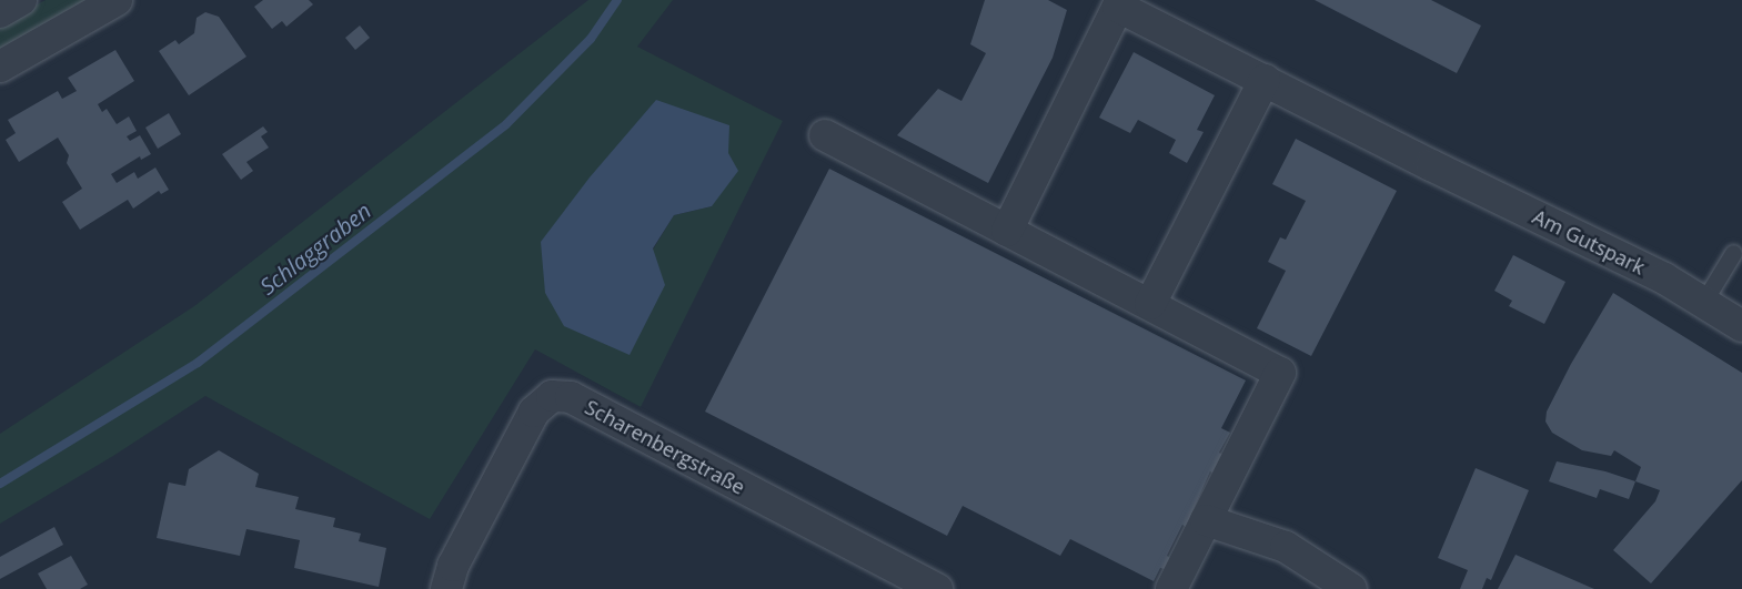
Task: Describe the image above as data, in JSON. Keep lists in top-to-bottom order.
{
  "streets": {
    "street": ["Am Gutspark", "Scharenbergstraße"]
  },
  "water": ["Schlaggraben"]
}
